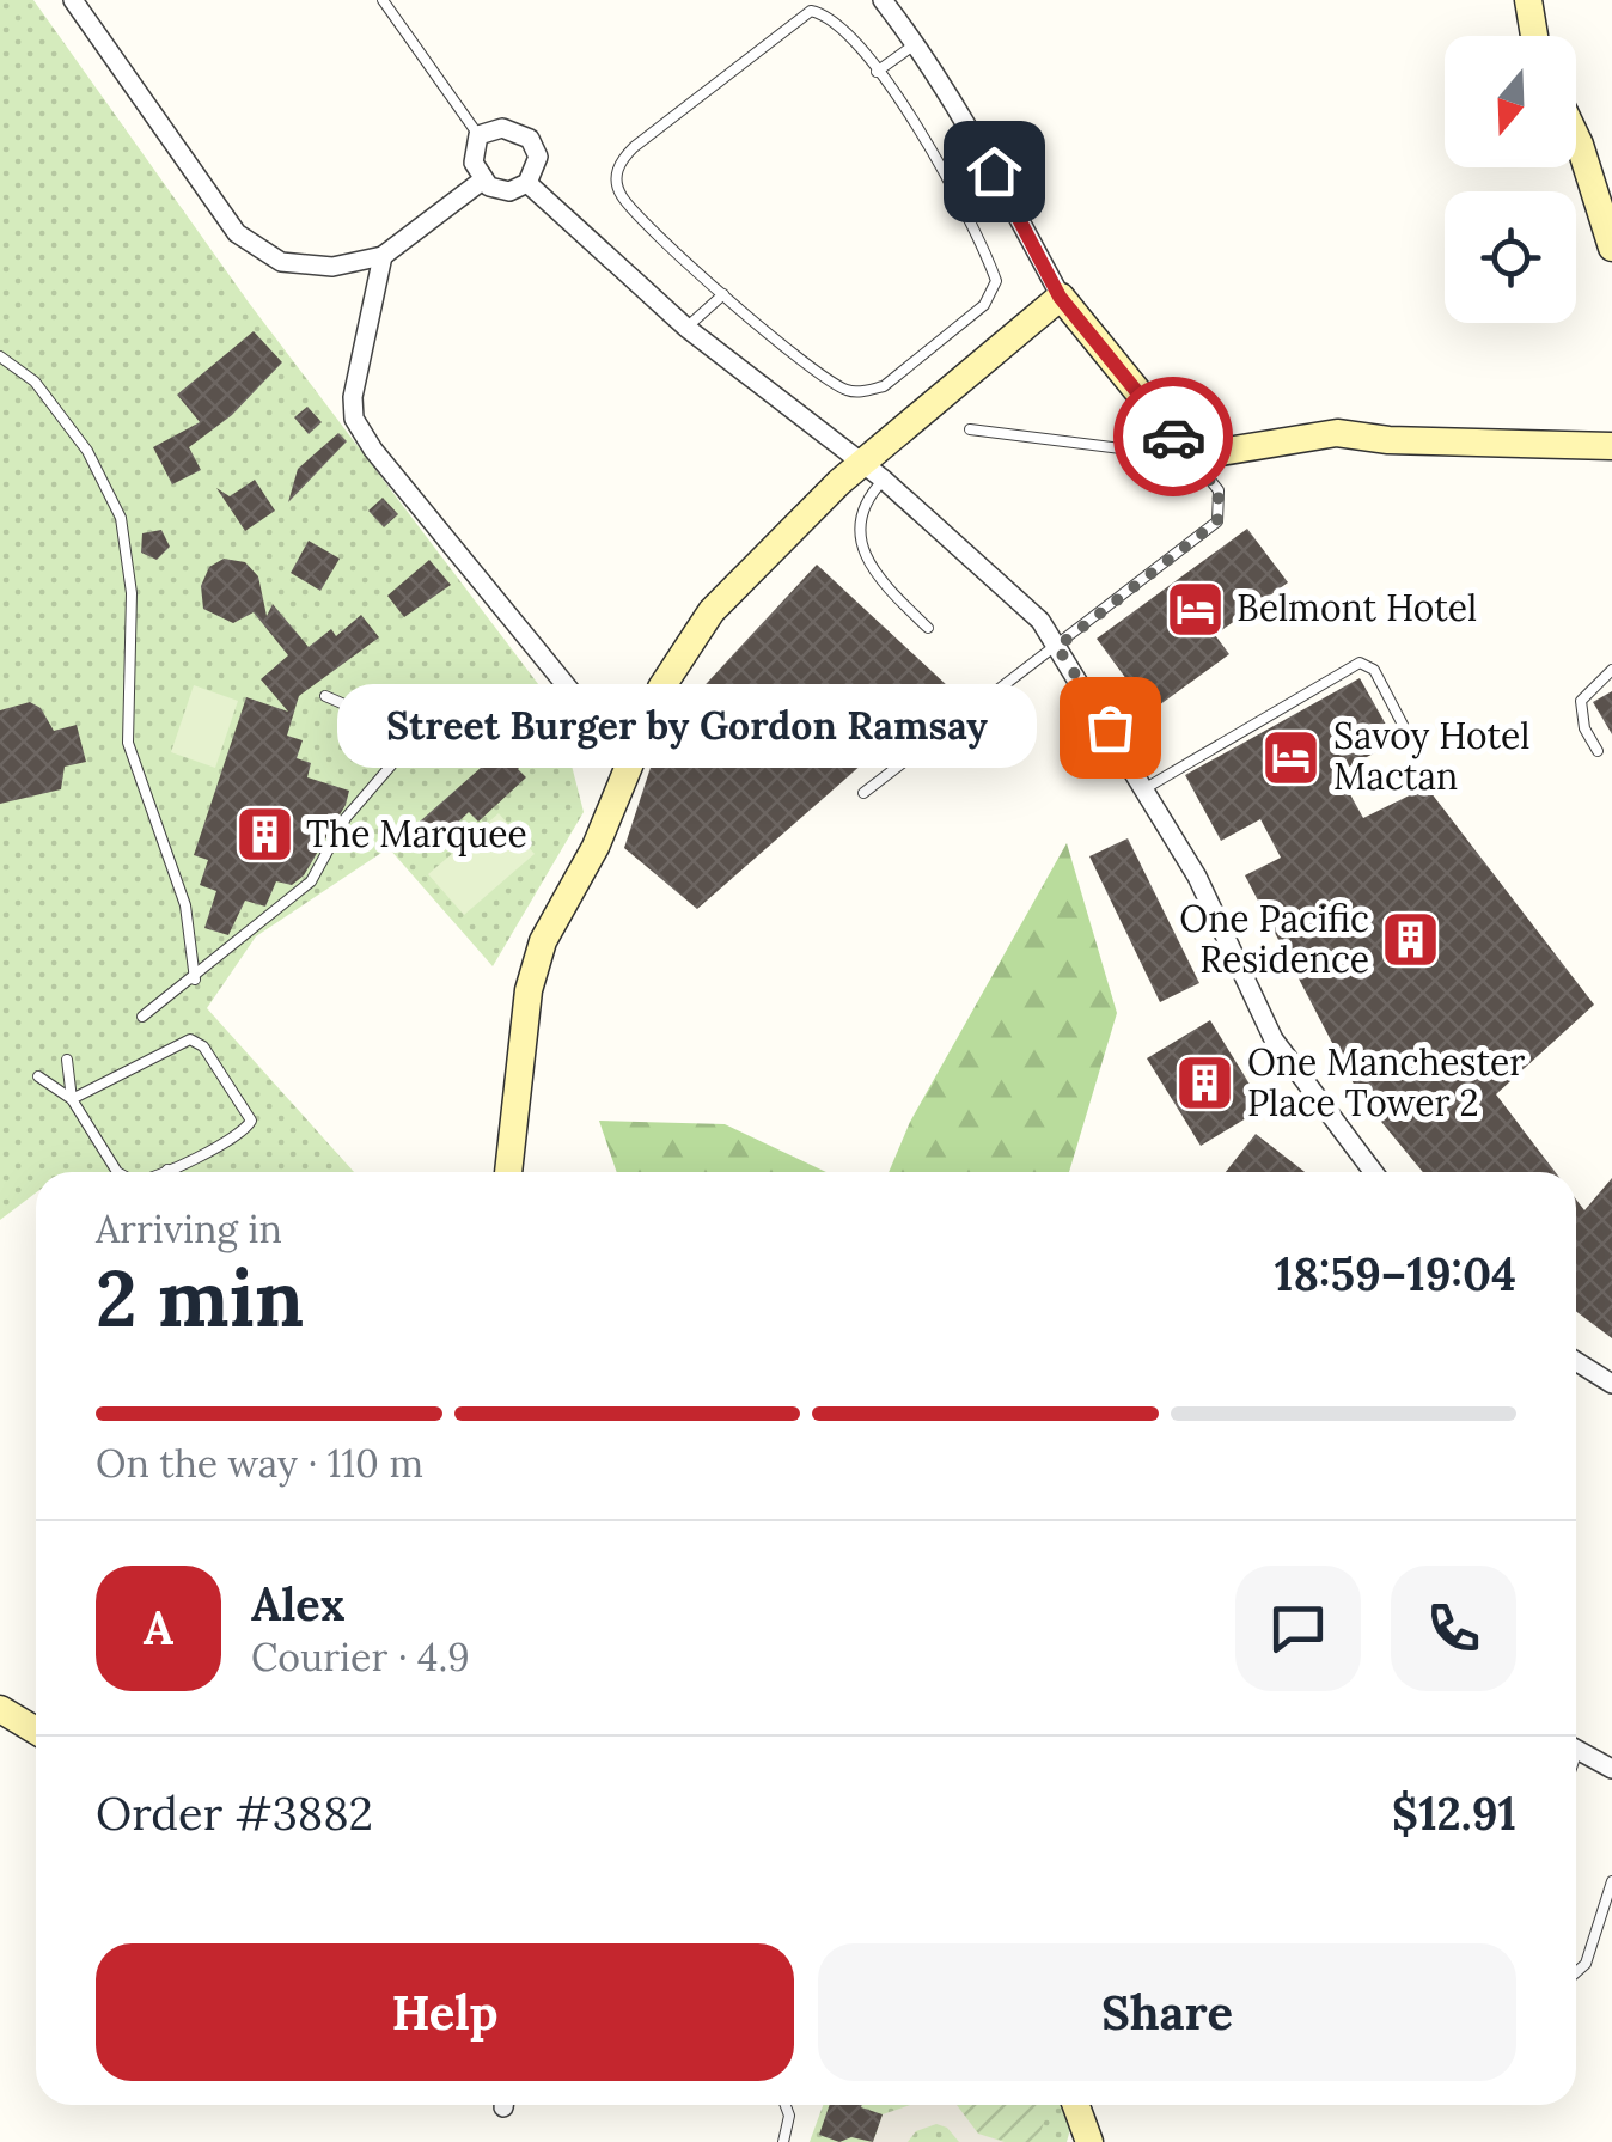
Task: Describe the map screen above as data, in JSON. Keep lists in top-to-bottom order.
{
  "places": {
    "hotel": ["Belmont Hotel", "Savoy Hotel Mactan"],
    "other": ["Street Burger by Gordon Ramsay"],
    "building": ["The Marquee", "One Pacific Residence", "One Manchester Place Tower 2"]
  },
  "north": "bottom",
  "page": {
    "bubble": "Street Burger by Gordon Ramsay",
    "heading": ["2 min", "Arriving in", "18:59–19:04"],
    "panel": [
      "Alex",
      "Courier · 4.9",
      "Order #3882",
      "$12.91"
    ],
    "bar": "On the way · 110 m",
    "round": "A",
    "buttons": ["Help", "Share"]
  }
}
